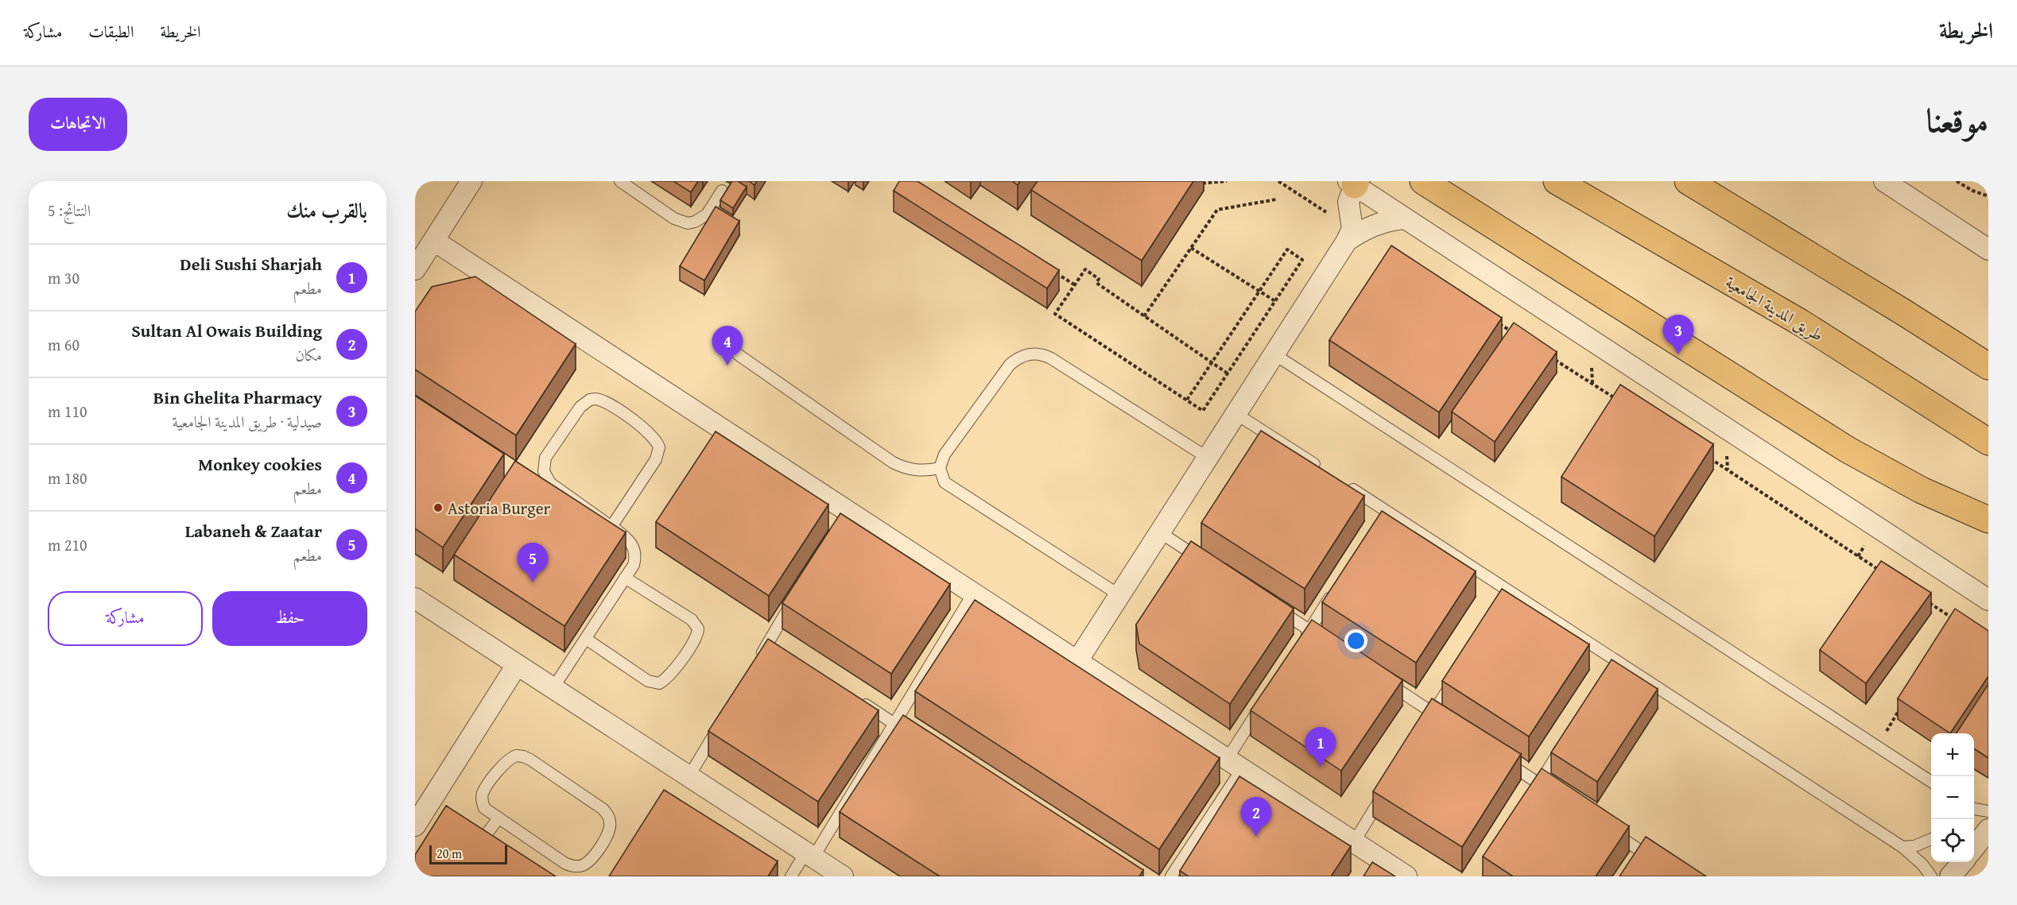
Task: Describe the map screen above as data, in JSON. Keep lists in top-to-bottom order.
{
  "streets": {
    "main road": ["طريق المدينة الجامعية"]
  },
  "places": ["Astoria Burger"],
  "scale_bar": "20 m",
  "page": {
    "header": "الخريطة",
    "nav": ["الخريطة", "الطبقات", "مشاركة"],
    "title": "موقعنا",
    "buttons": [
      "الاتجاهات",
      ["حفظ", "مشاركة"]
    ],
    "heading": ["بالقرب منك", "النتائج: 5"],
    "list": [
      {
        "mark": "1",
        "name": "Deli Sushi Sharjah",
        "note": "مطعم",
        "value": "30 m"
      },
      {
        "mark": "2",
        "name": "Sultan Al Owais Building",
        "note": "مكان",
        "value": "60 m"
      },
      {
        "mark": "3",
        "name": "Bin Ghelita Pharmacy",
        "note": "صيدلية · طريق المدينة الجامعية",
        "value": "110 m"
      },
      {
        "mark": "4",
        "name": "Monkey cookies",
        "note": "مطعم",
        "value": "180 m"
      },
      {
        "mark": "5",
        "name": "Labaneh & Zaatar",
        "note": "مطعم",
        "value": "210 m"
      }
    ],
    "pins": [
      "3",
      "4",
      "5",
      "1",
      "2"
    ],
    "map_buttons": ["+", "−"],
    "scale": "20 m"
  }
}
